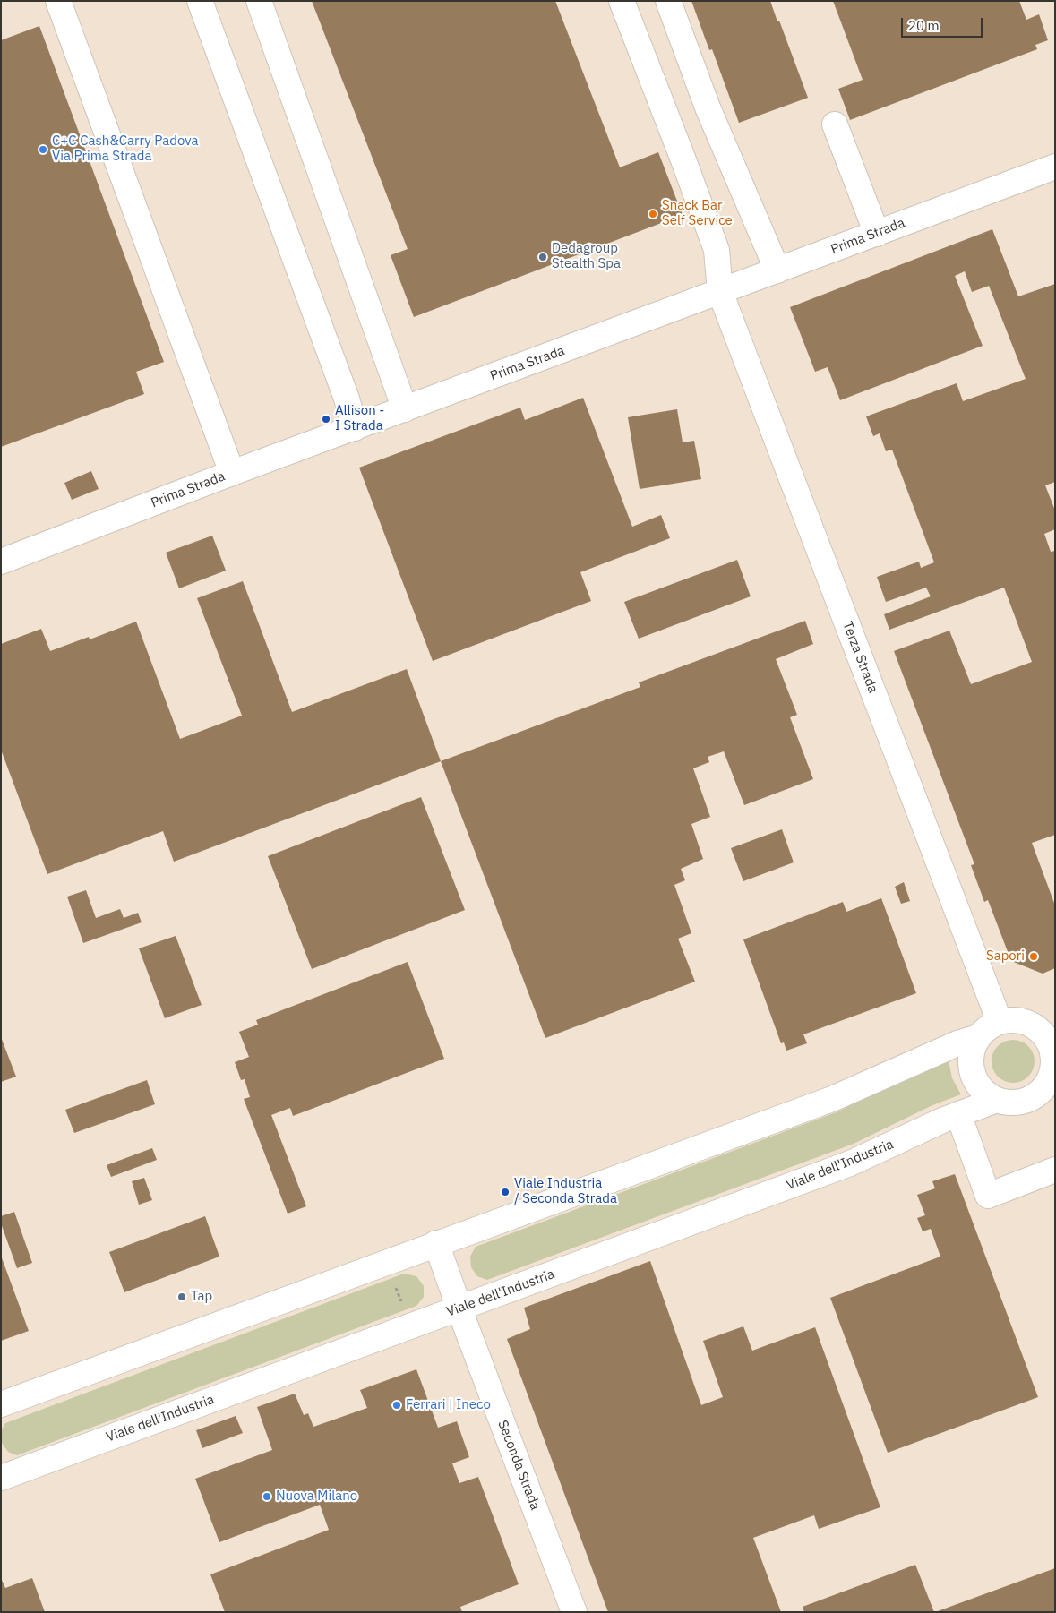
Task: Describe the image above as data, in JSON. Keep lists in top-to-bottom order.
{
  "streets": {
    "street": [
      "Prima Strada",
      "Terza Strada",
      "Viale dell'Industria",
      "Seconda Strada"
    ]
  },
  "crossings": [
    ["Prima Strada", "Terza Strada"],
    ["Terza Strada", "Viale dell'Industria"],
    ["Viale dell'Industria", "Seconda Strada"]
  ],
  "places": [
    "C+C Cash&Carry Padova Via Prima Strada",
    "Snack Bar Self Service",
    "Dedagroup Stealth Spa",
    "Allison - I Strada",
    "Sapori",
    "Viale Industria / Seconda Strada",
    "Tap",
    "Ferrari | Ineco",
    "Nuova Milano"
  ],
  "scale_bar": "20 m"
}
